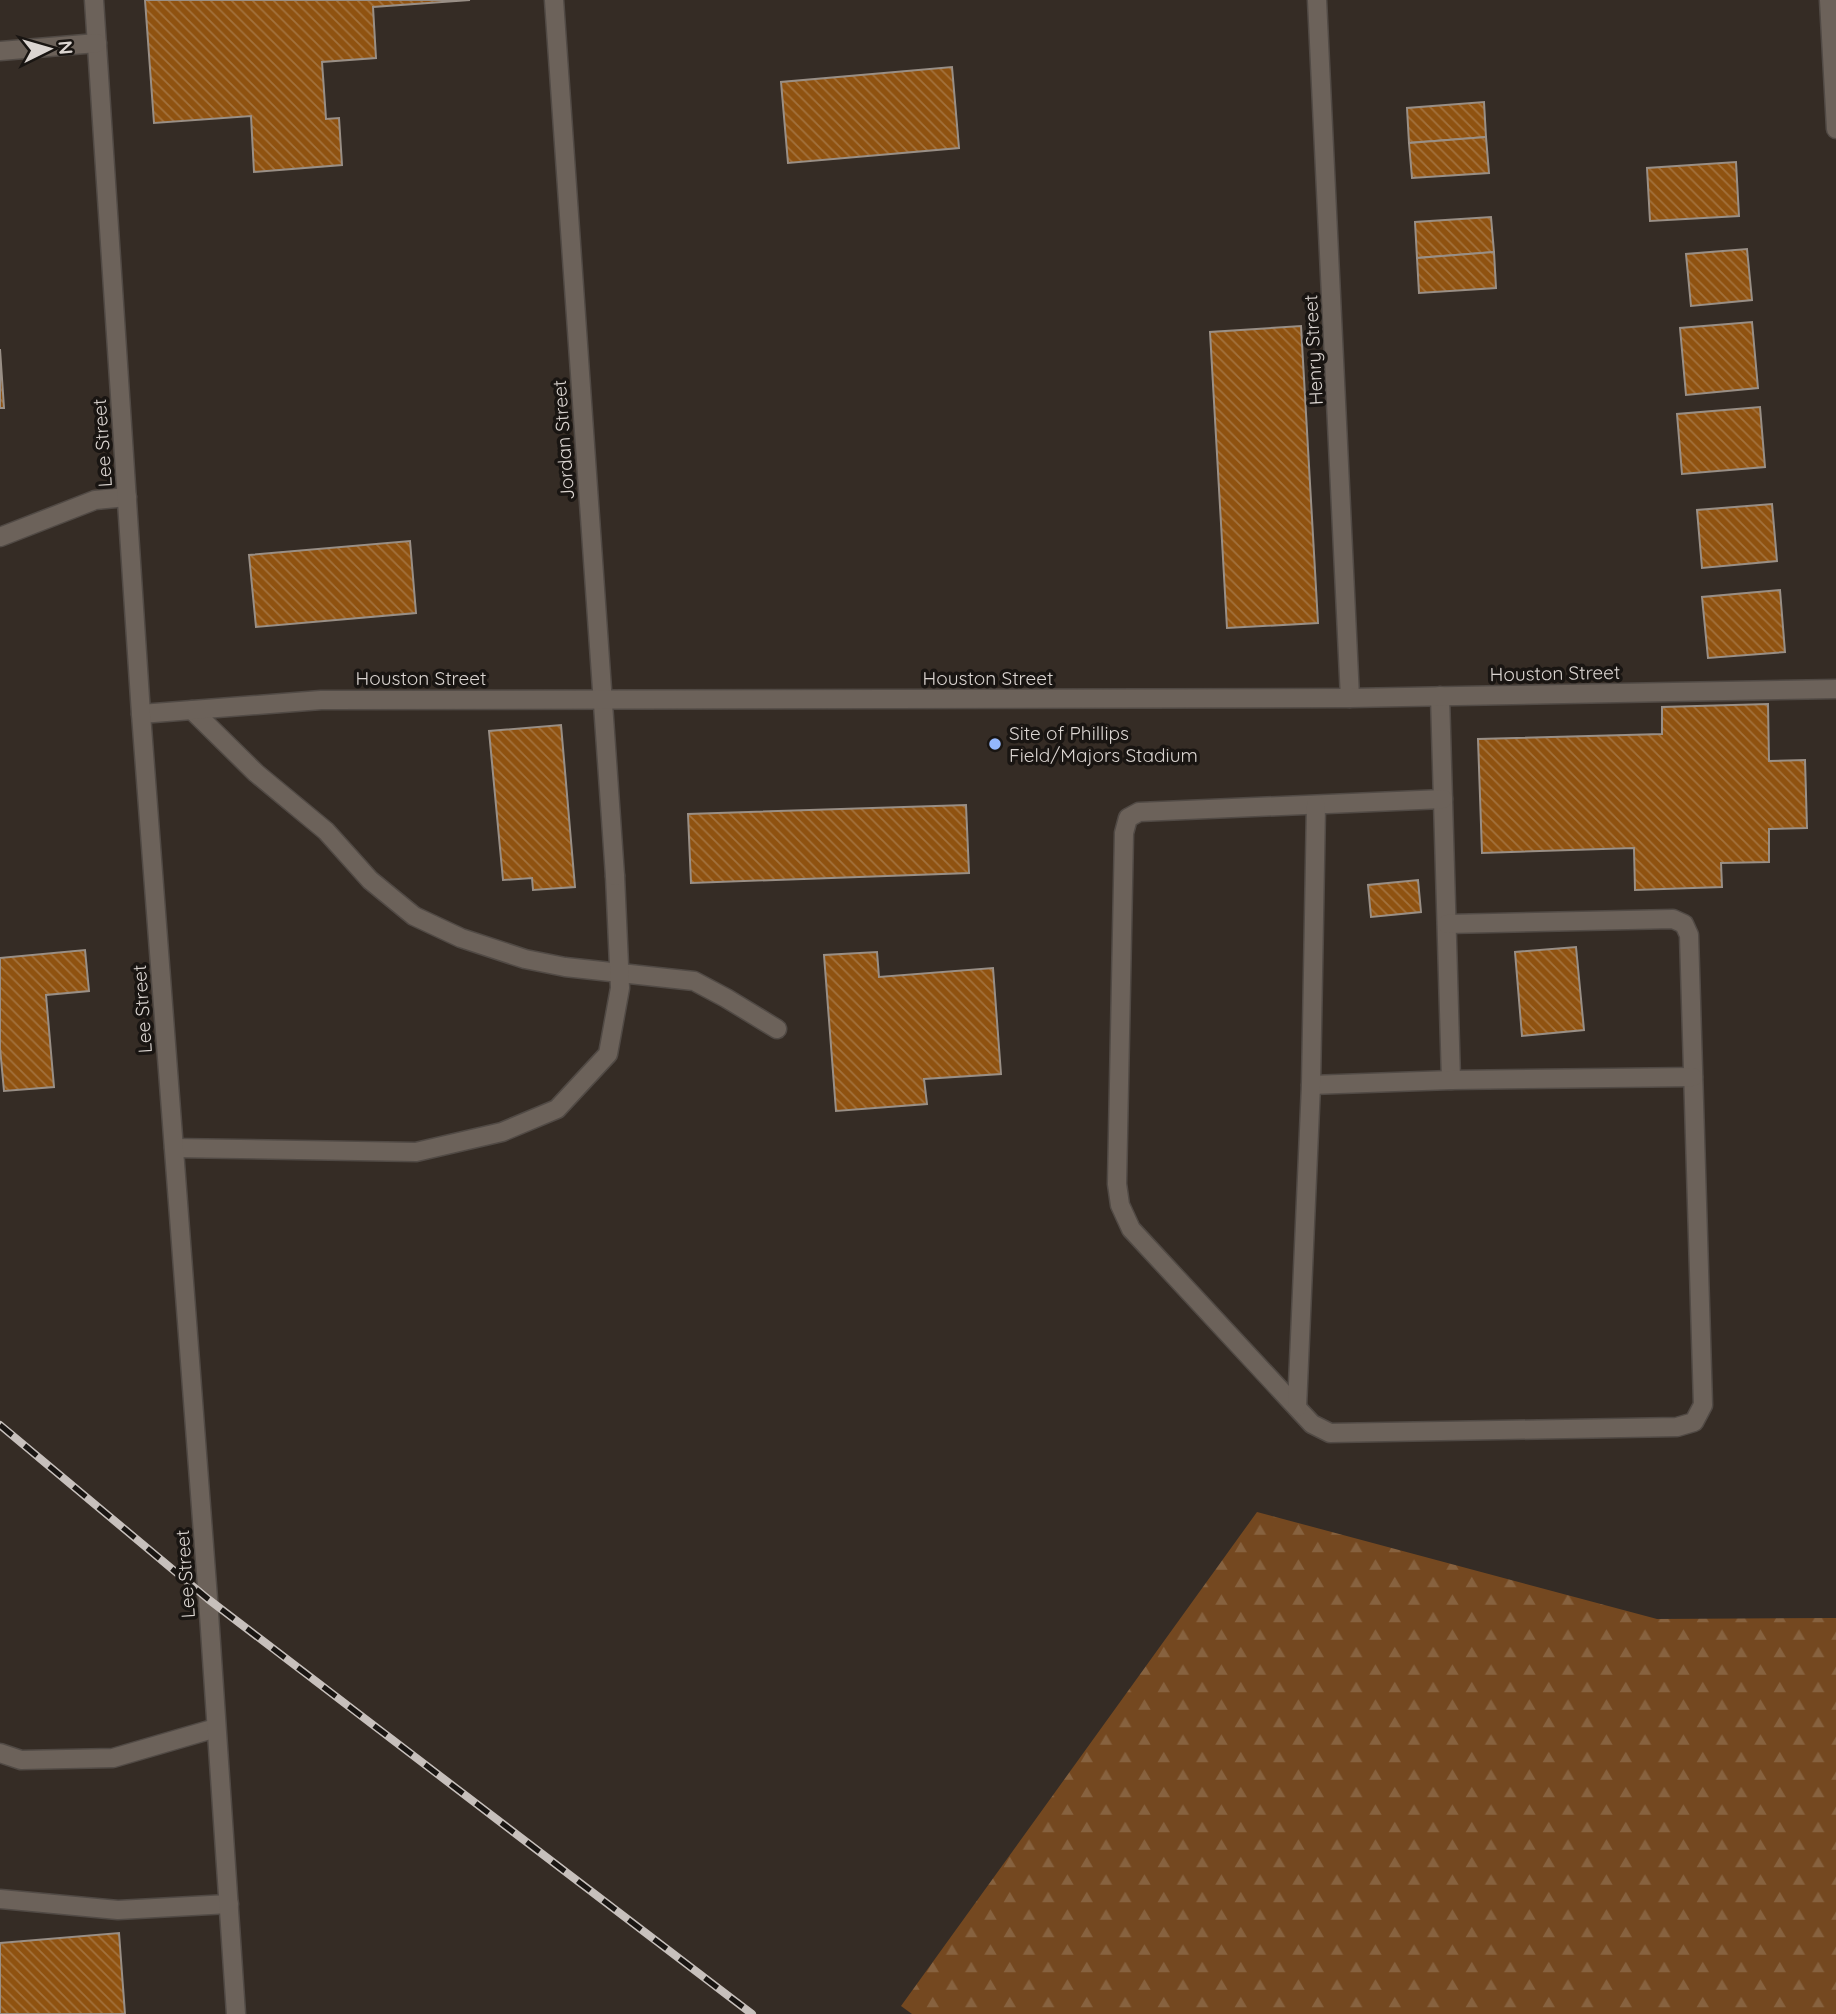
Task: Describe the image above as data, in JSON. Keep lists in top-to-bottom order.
{
  "streets": {
    "street": [
      "Henry Street",
      "Jordan Street",
      "Lee Street",
      "Houston Street"
    ]
  },
  "crossings": [
    ["Henry Street", "Houston Street"],
    ["Jordan Street", "Lee Street"],
    ["Jordan Street", "Houston Street"],
    ["Lee Street", "Houston Street"]
  ],
  "places": ["Site of Phillips Field/Majors Stadium"],
  "north": "right"
}
